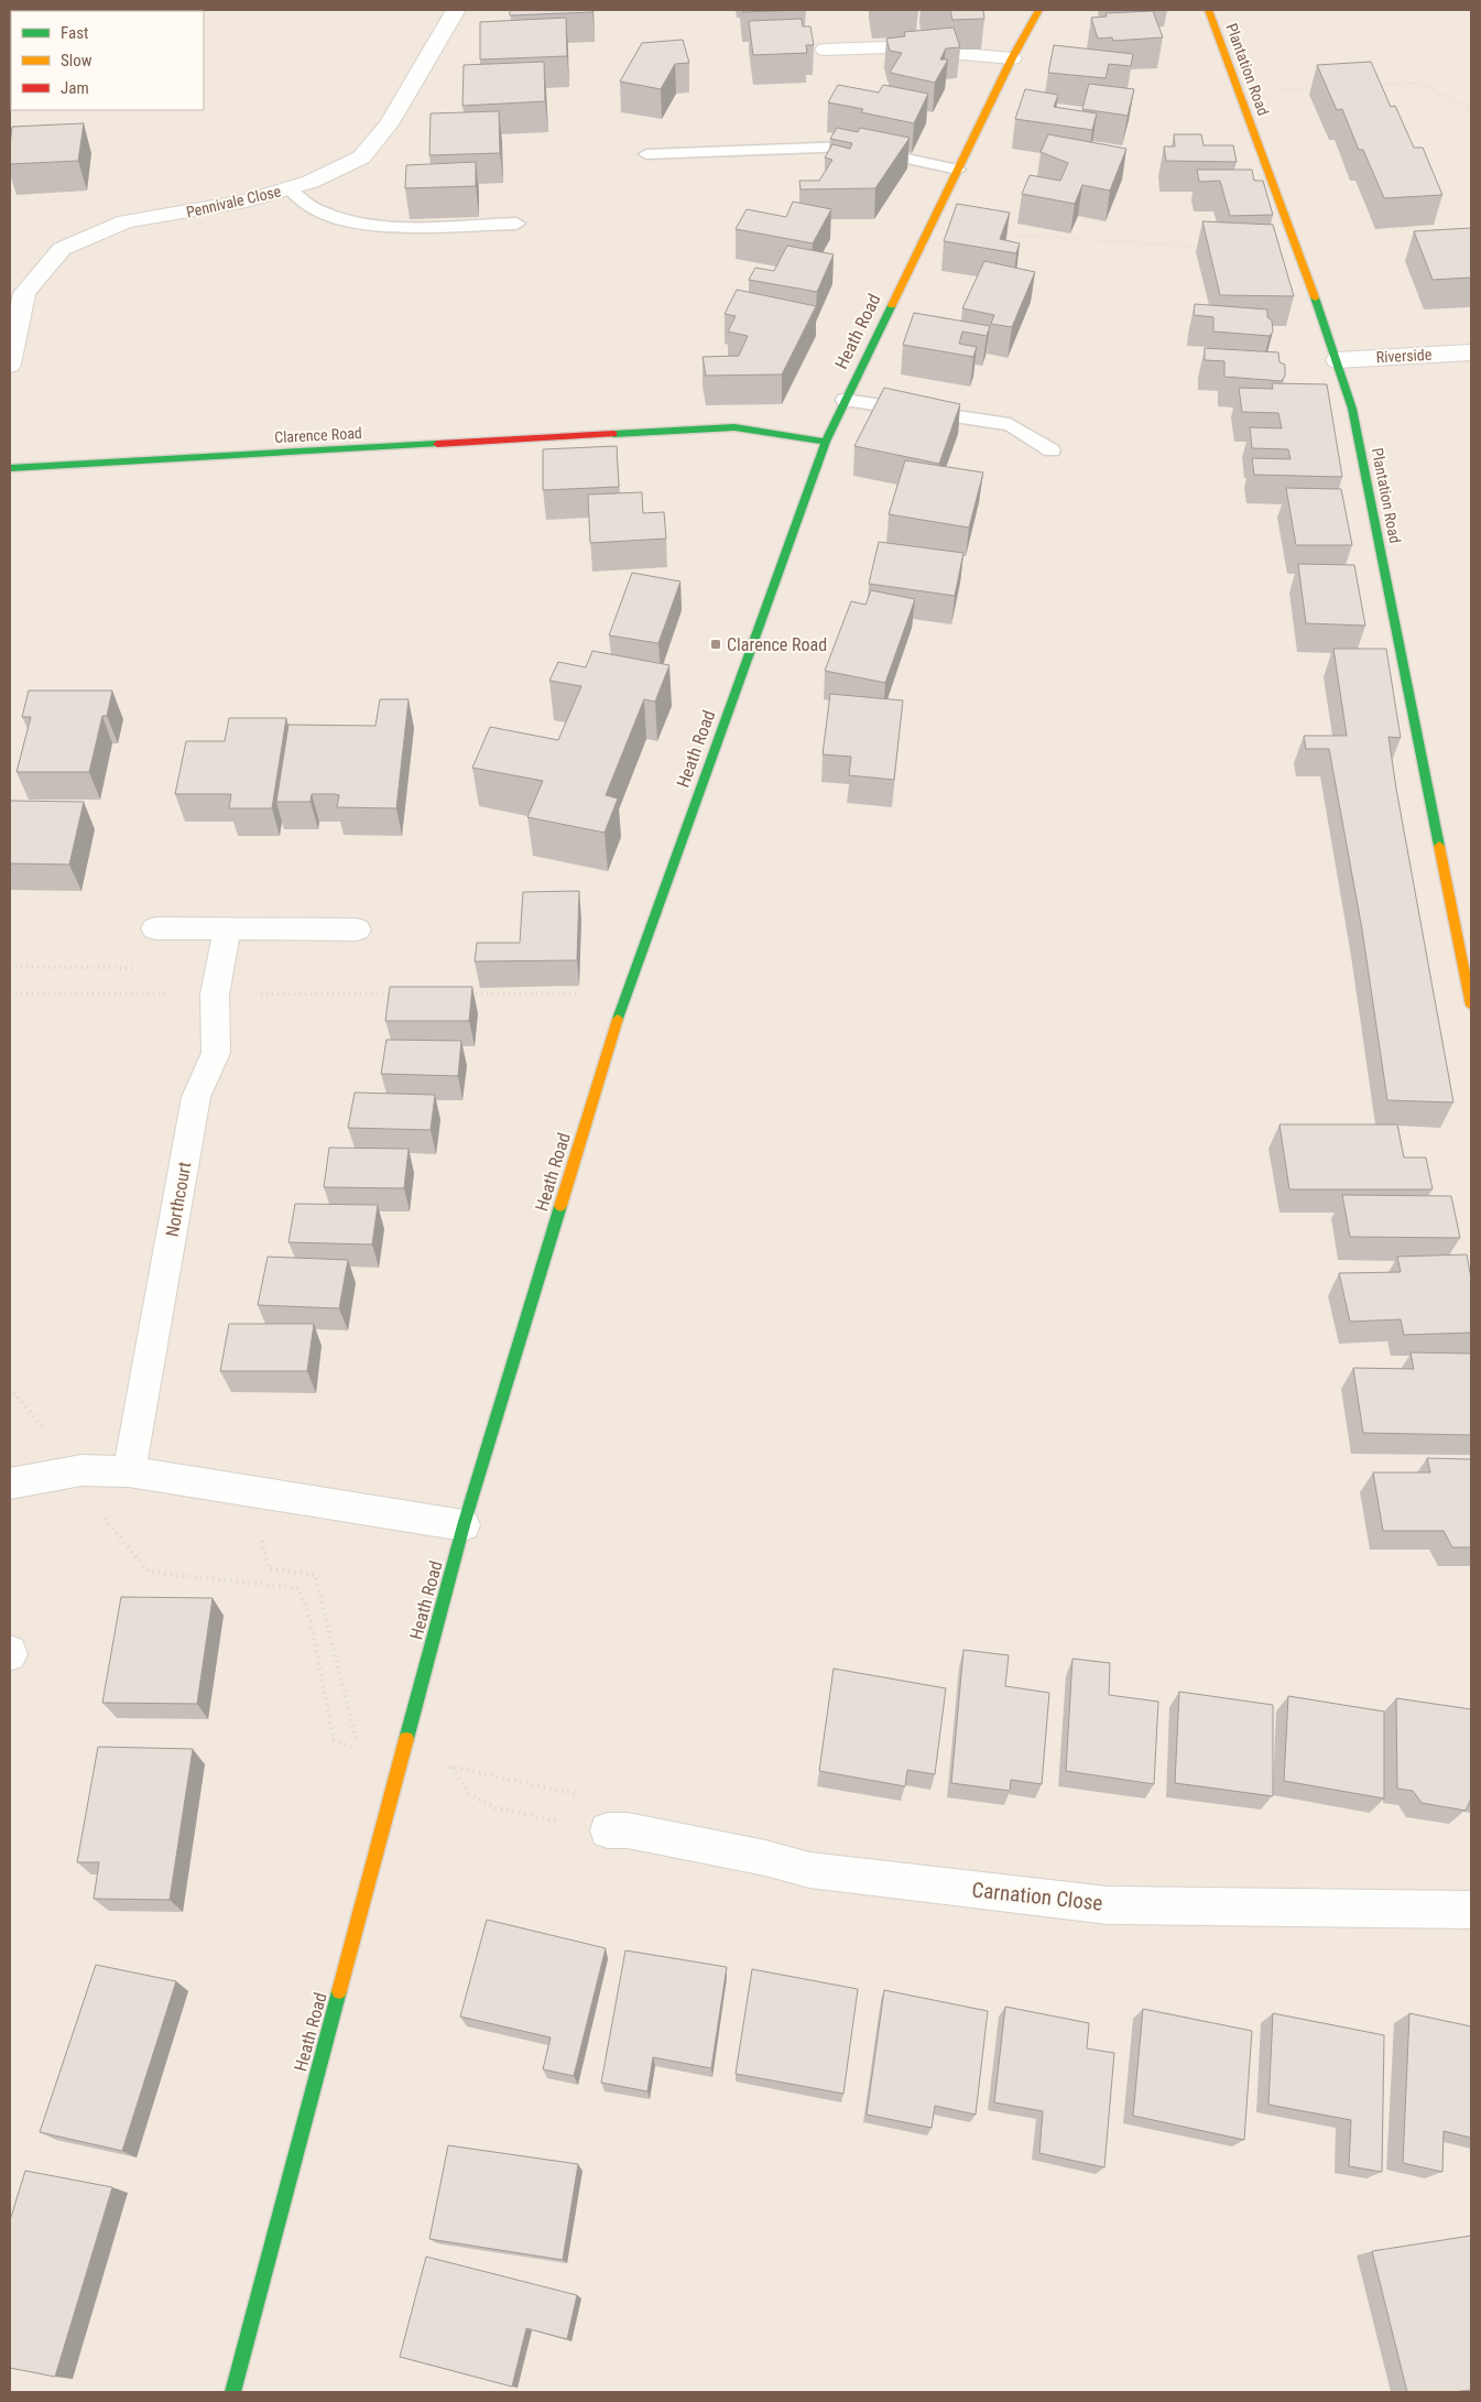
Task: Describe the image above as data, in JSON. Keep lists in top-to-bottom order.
{
  "streets": {
    "street": [
      "Plantation Road",
      "Pennivale Close",
      "Heath Road",
      "Riverside",
      "Clarence Road",
      "Northcourt",
      "Carnation Close"
    ]
  },
  "crossings": [
    ["Plantation Road", "Riverside"],
    ["Heath Road", "Clarence Road"]
  ],
  "places": {
    "transit": ["Clarence Road"]
  },
  "legend": ["Fast", "Slow", "Jam"]
}
